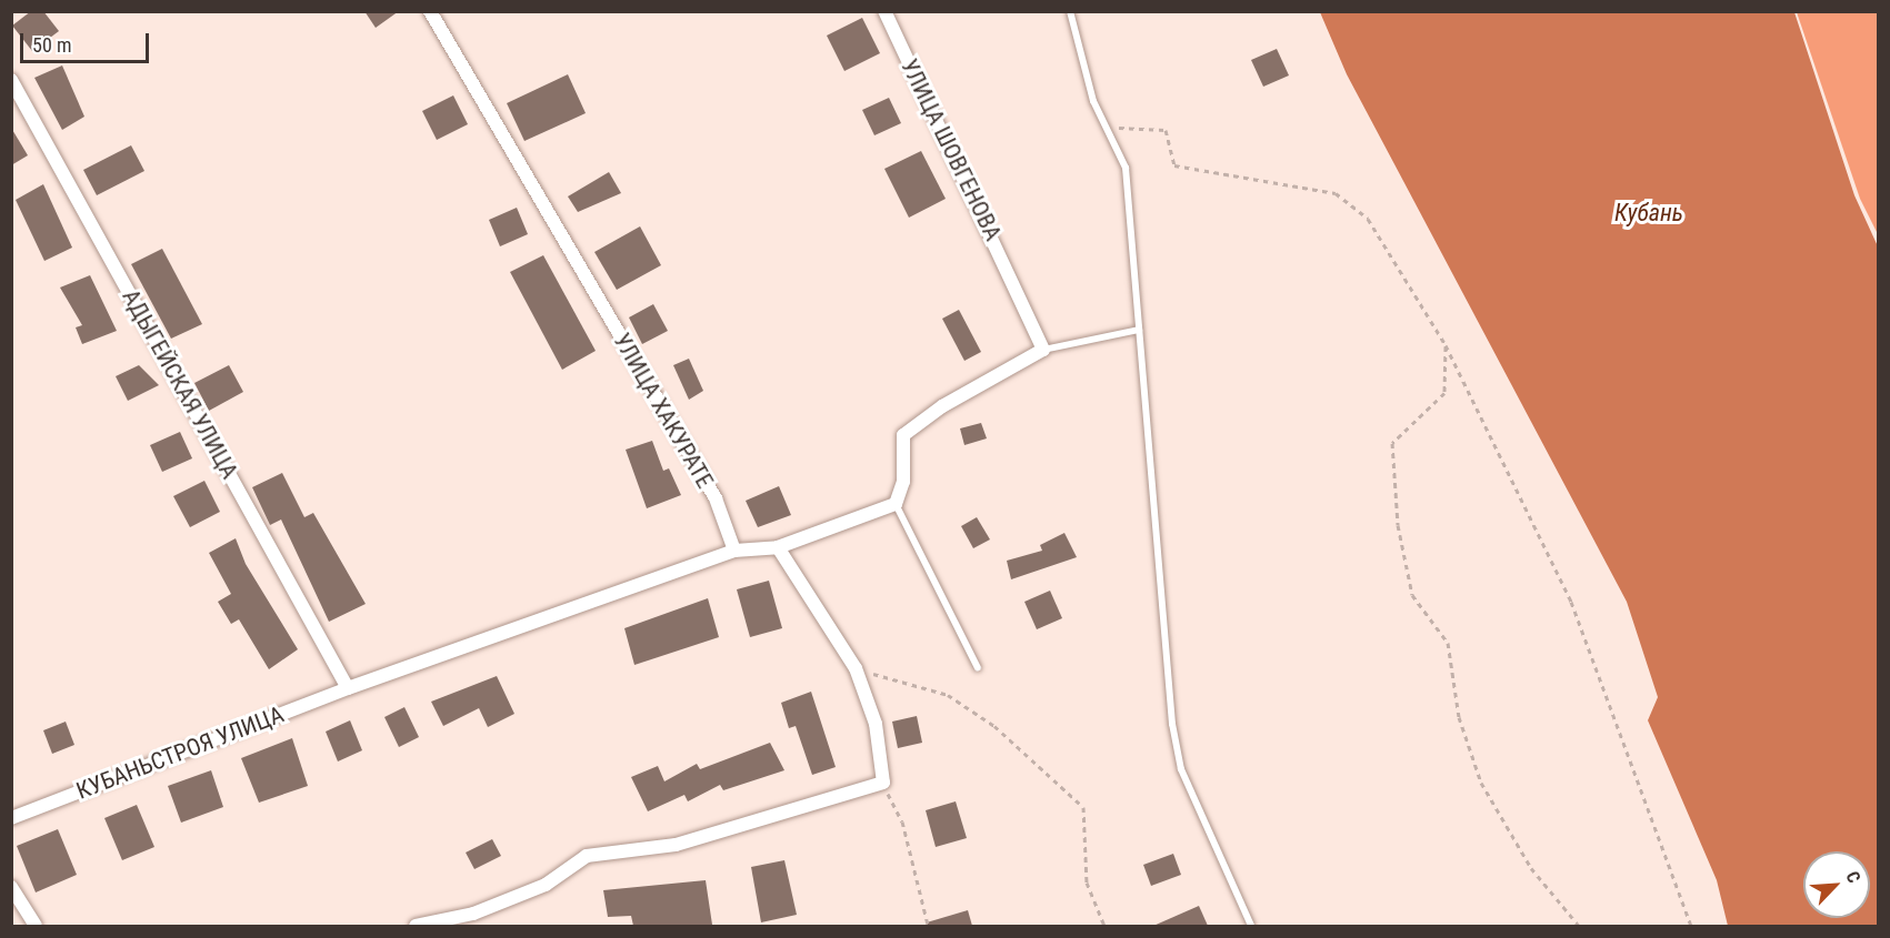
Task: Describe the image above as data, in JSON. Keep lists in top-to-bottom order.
{
  "streets": {
    "street": [
      "УЛИЦА ШОВГЕНОВА",
      "АДЫГЕЙСКАЯ УЛИЦА",
      "УЛИЦА ХАКУРАТЕ",
      "КУБАНЬСТРОЯ УЛИЦА"
    ]
  },
  "crossings": [
    ["АДЫГЕЙСКАЯ УЛИЦА", "КУБАНЬСТРОЯ УЛИЦА"],
    ["УЛИЦА ХАКУРАТЕ", "КУБАНЬСТРОЯ УЛИЦА"]
  ],
  "water": ["Кубань"],
  "scale_bar": "50 m",
  "north": "top right"
}
